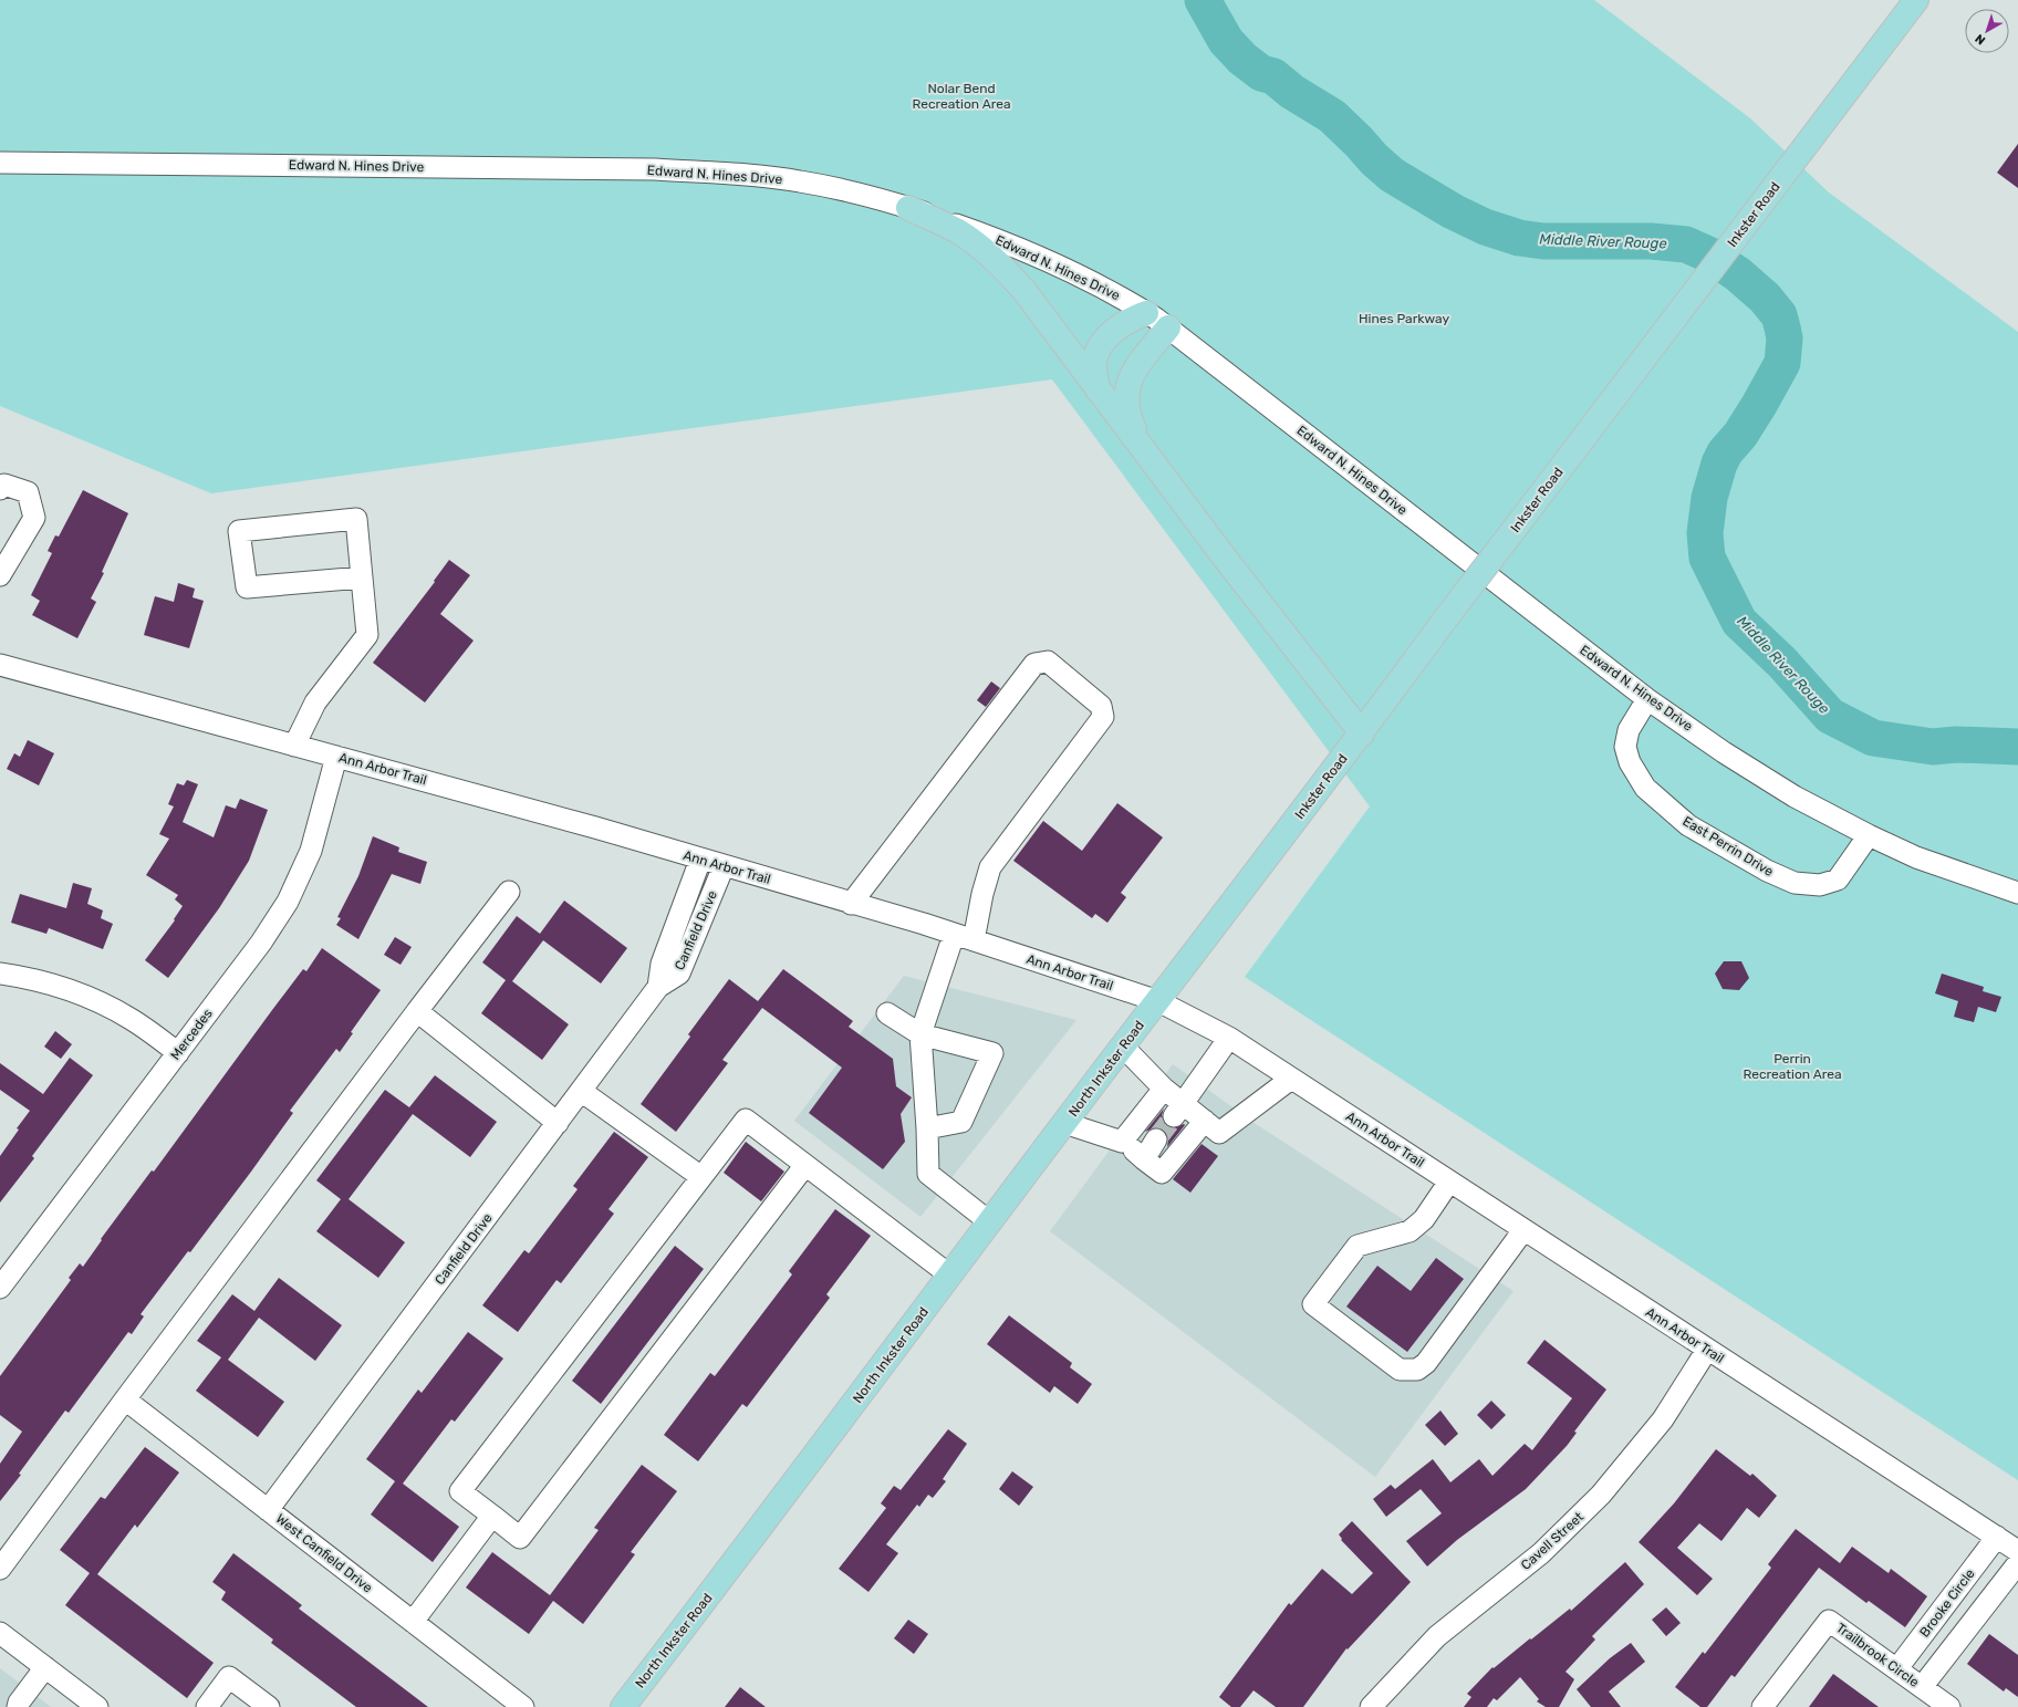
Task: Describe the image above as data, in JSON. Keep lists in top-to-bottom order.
{
  "streets": {
    "main road": ["Inkster Road", "North Inkster Road"],
    "street": [
      "Edward N. Hines Drive",
      "Ann Arbor Trail",
      "East Perrin Drive",
      "Canfield Drive",
      "Mercedes",
      "Cavell Street",
      "West Canfield Drive",
      "Brooke Circle",
      "Trailbrook Circle"
    ]
  },
  "crossings": [
    ["Edward N. Hines Drive", "East Perrin Drive"],
    ["Inkster Road", "Ann Arbor Trail"],
    ["Inkster Road", "North Inkster Road"],
    ["Ann Arbor Trail", "Canfield Drive"],
    ["Ann Arbor Trail", "Mercedes"],
    ["Ann Arbor Trail", "North Inkster Road"],
    ["Ann Arbor Trail", "Cavell Street"],
    ["Ann Arbor Trail", "Brooke Circle"],
    ["Canfield Drive", "West Canfield Drive"],
    ["Brooke Circle", "Trailbrook Circle"]
  ],
  "water": ["Middle River Rouge"],
  "parks": ["Nolar Bend Recreation Area", "Hines Parkway", "Perrin Recreation Area"],
  "north": "bottom left"
}
